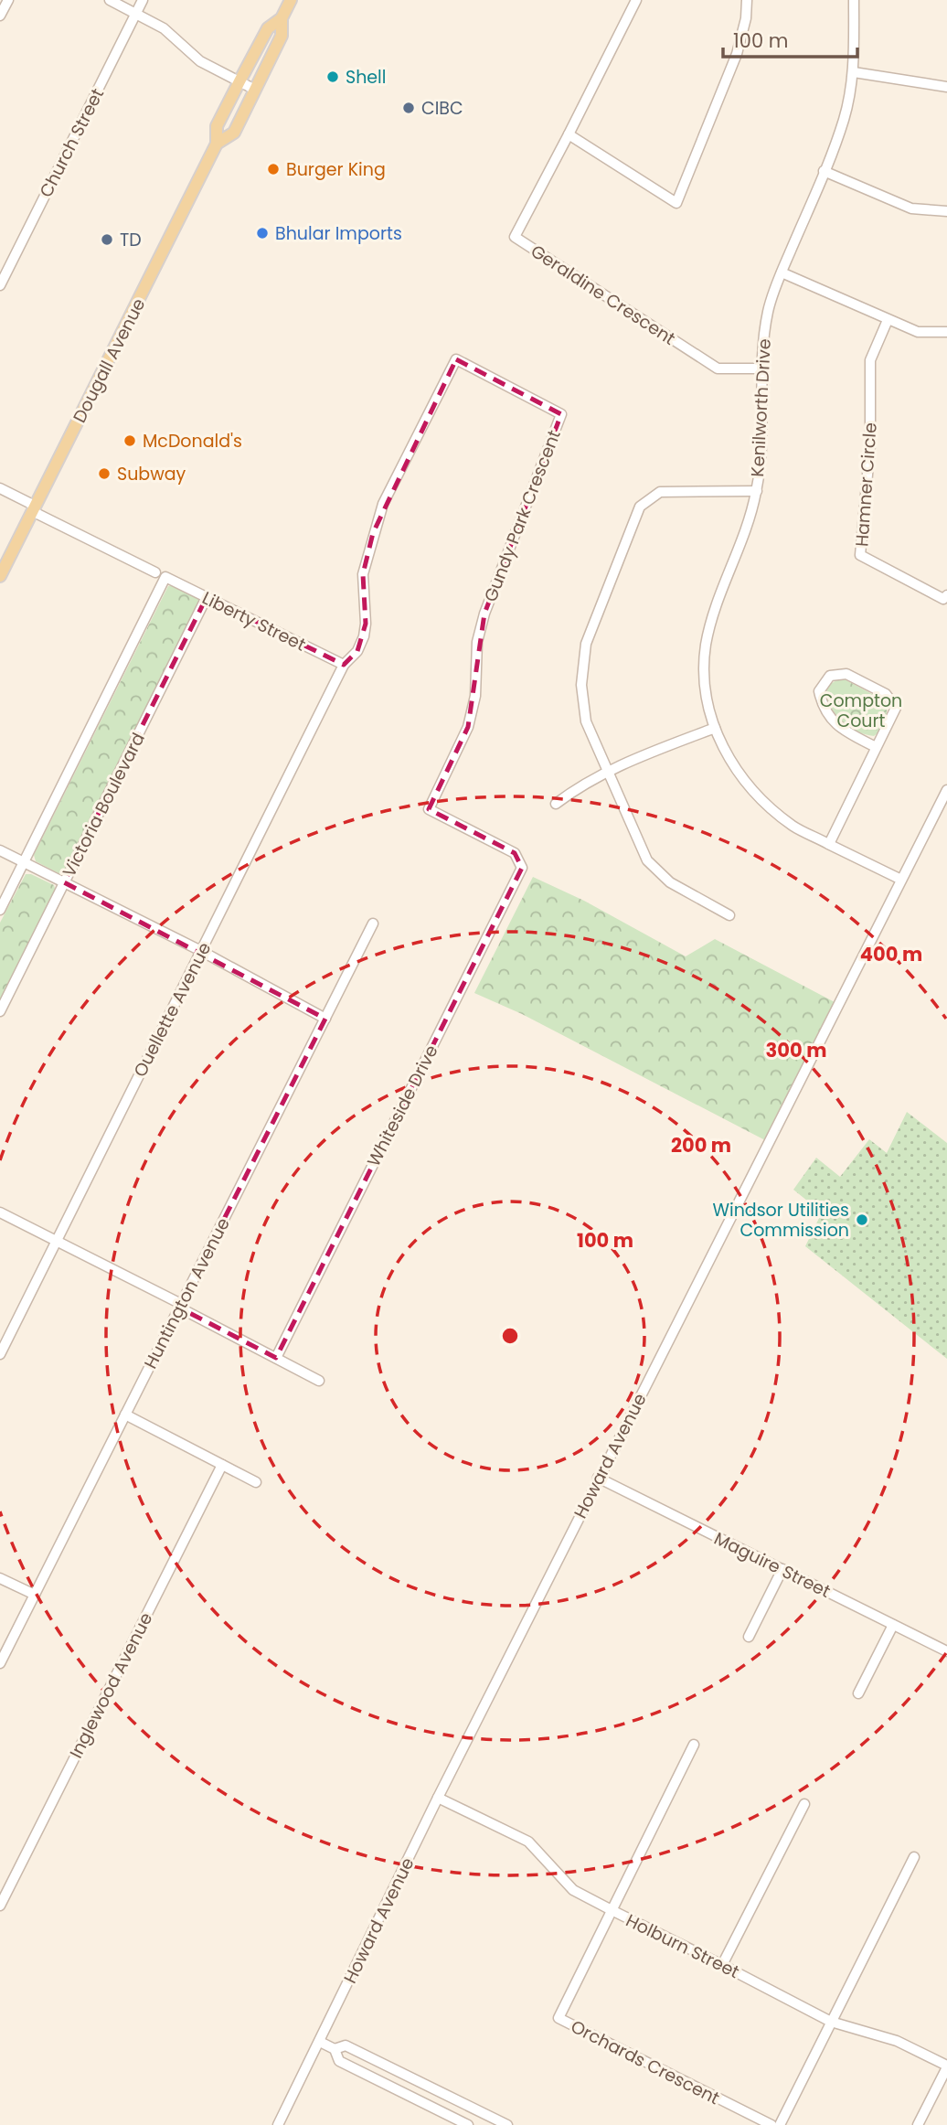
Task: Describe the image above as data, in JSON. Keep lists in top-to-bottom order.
{
  "streets": {
    "main road": ["Dougall Avenue"],
    "street": [
      "Church Street",
      "Geraldine Crescent",
      "Kenilworth Drive",
      "Hamner Circle",
      "Gundy Park Crescent",
      "Liberty Street",
      "Victoria Boulevard",
      "Ouellette Avenue",
      "Whiteside Drive",
      "Huntington Avenue",
      "Howard Avenue",
      "Maguire Street",
      "Inglewood Avenue",
      "Holburn Street",
      "Orchards Crescent"
    ]
  },
  "crossings": [
    ["Geraldine Crescent", "Kenilworth Drive"],
    ["Kenilworth Drive", "Howard Avenue"],
    ["Gundy Park Crescent", "Liberty Street"],
    ["Gundy Park Crescent", "Ouellette Avenue"],
    ["Gundy Park Crescent", "Whiteside Drive"],
    ["Liberty Street", "Victoria Boulevard"],
    ["Liberty Street", "Ouellette Avenue"],
    ["Howard Avenue", "Maguire Street"],
    ["Howard Avenue", "Holburn Street"],
    ["Holburn Street", "Orchards Crescent"]
  ],
  "parks": ["Compton Court"],
  "places": [
    "Shell",
    "CIBC",
    "Burger King",
    "Bhular Imports",
    "TD",
    "McDonald's",
    "Subway",
    "Windsor Utilities Commission"
  ],
  "scale_bar": "100 m",
  "rings": [
    "400 m",
    "300 m",
    "200 m",
    "100 m"
  ]
}
